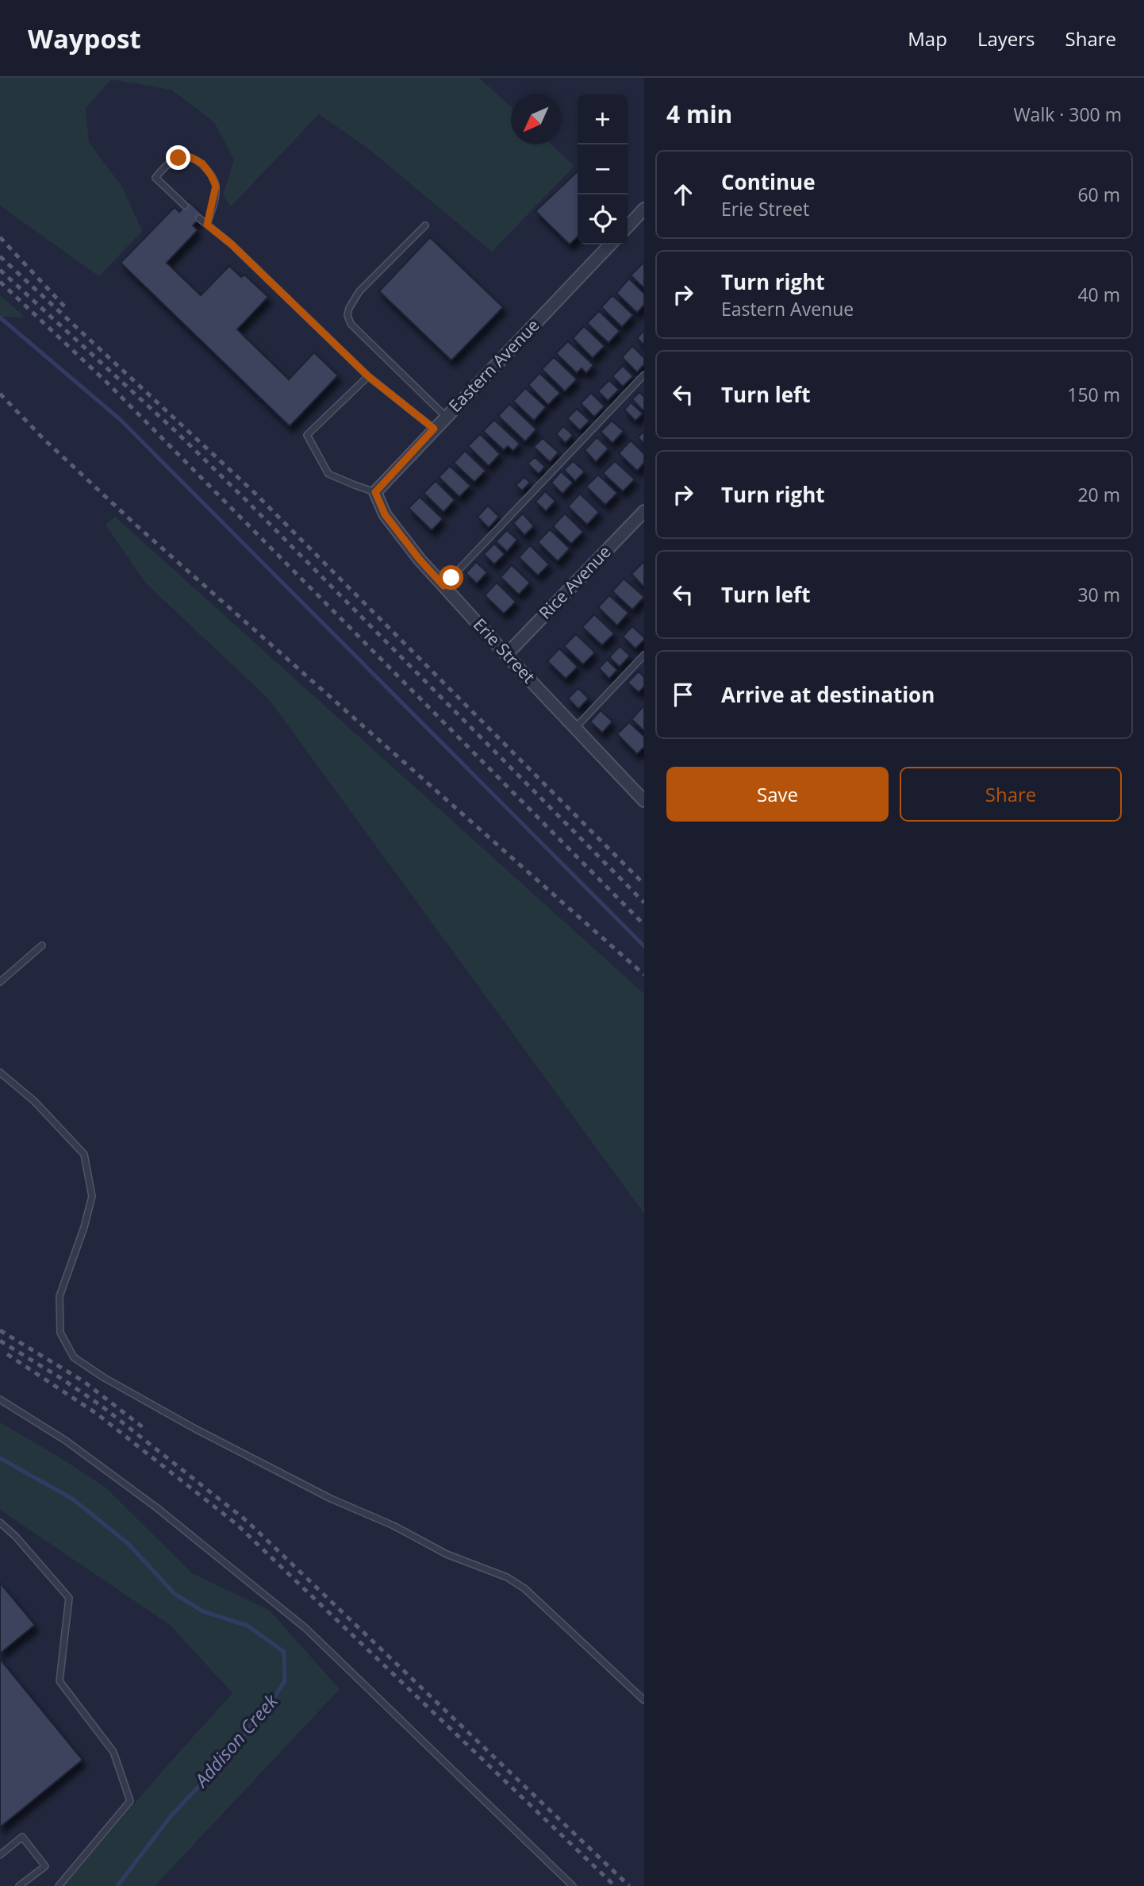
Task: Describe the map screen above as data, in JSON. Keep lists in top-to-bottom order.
{
  "streets": {
    "street": ["Eastern Avenue", "Rice Avenue", "Erie Street"]
  },
  "crossings": [
    ["Eastern Avenue", "Erie Street"],
    ["Rice Avenue", "Erie Street"]
  ],
  "water": ["Addison Creek"],
  "north": "bottom left",
  "page": {
    "header": "Waypost",
    "nav": ["Map", "Layers", "Share"],
    "heading": ["4 min", "Walk · 300 m"],
    "map_buttons": ["+", "−"],
    "list": [
      ["Continue", "Erie Street", "60 m"],
      ["Turn right", "Eastern Avenue", "40 m"],
      ["Turn left", "150 m"],
      ["Turn right", "20 m"],
      ["Turn left", "30 m"],
      "Arrive at destination"
    ],
    "buttons": ["Save", "Share"]
  }
}
